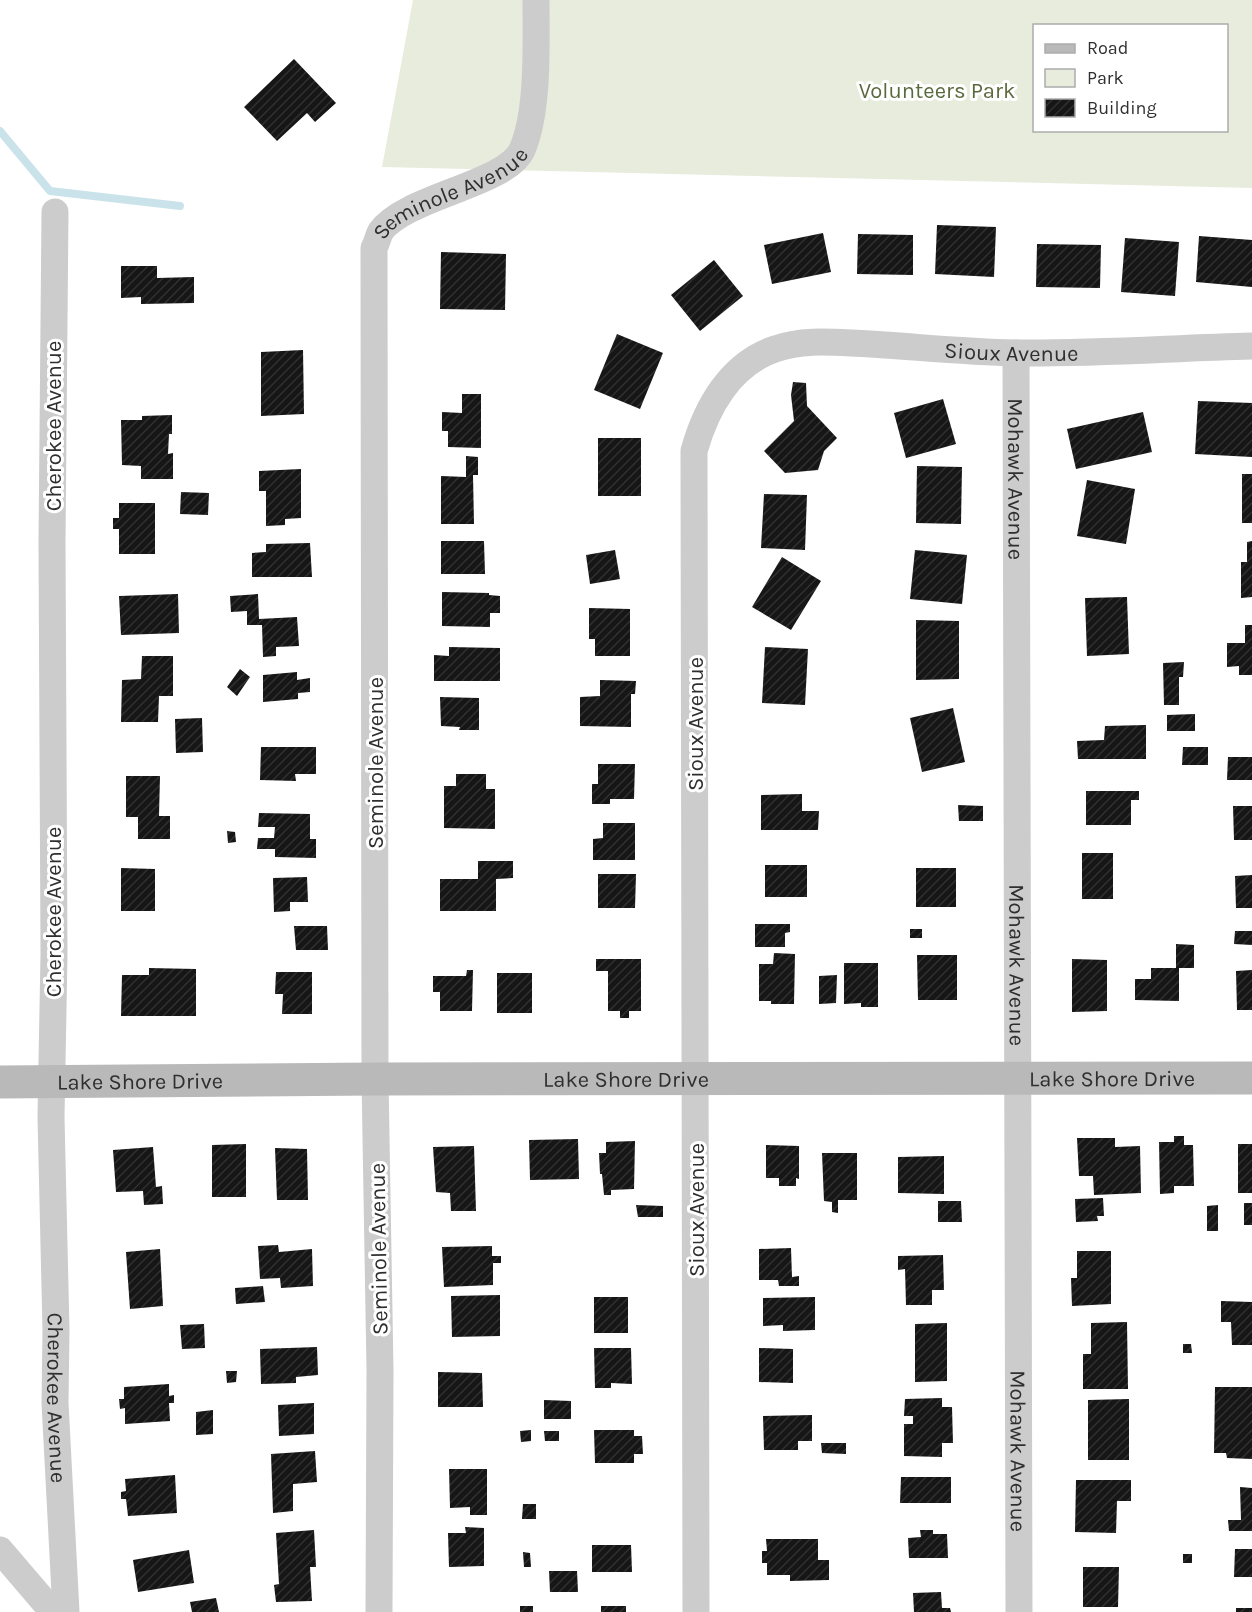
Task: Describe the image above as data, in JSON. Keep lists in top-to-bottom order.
{
  "streets": {
    "street": [
      "Seminole Avenue",
      "Sioux Avenue",
      "Cherokee Avenue",
      "Mohawk Avenue",
      "Lake Shore Drive"
    ]
  },
  "crossings": [
    ["Seminole Avenue", "Lake Shore Drive"],
    ["Sioux Avenue", "Mohawk Avenue"],
    ["Sioux Avenue", "Lake Shore Drive"],
    ["Cherokee Avenue", "Lake Shore Drive"],
    ["Mohawk Avenue", "Lake Shore Drive"]
  ],
  "parks": ["Volunteers Park"],
  "legend": ["Road", "Park", "Building"]
}
